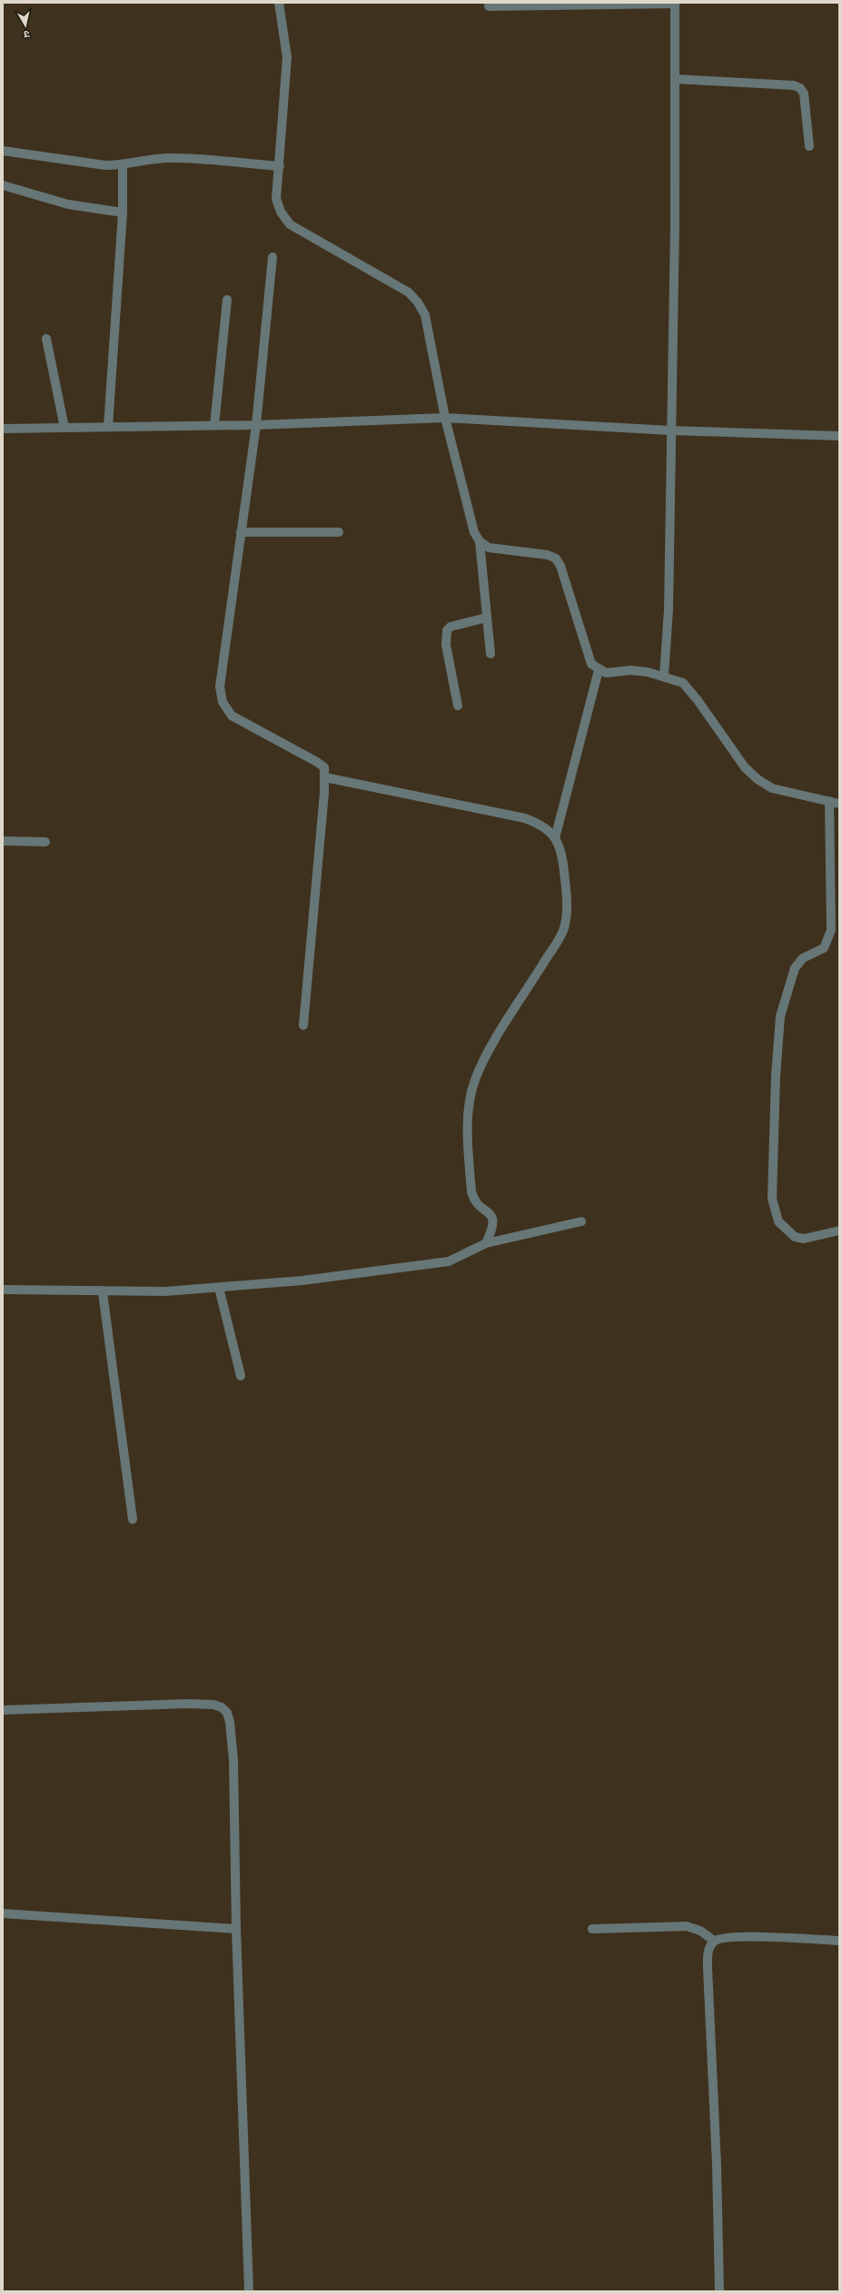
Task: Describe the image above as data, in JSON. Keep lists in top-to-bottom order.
{
  "north": "bottom"
}
